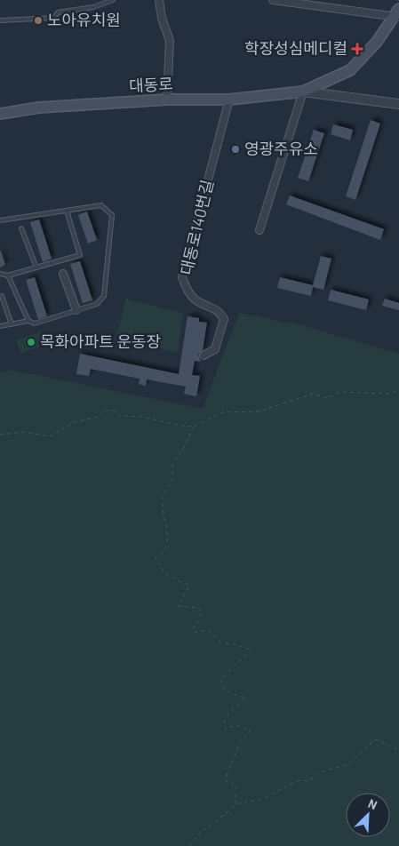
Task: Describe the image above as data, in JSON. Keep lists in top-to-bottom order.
{
  "streets": {
    "main road": ["대동로"],
    "street": ["대동로140번길"]
  },
  "crossings": [
    ["대동로", "대동로140번길"]
  ],
  "places": {
    "other": ["노아유치원", "영광주유소", "목화아파트 운동장"],
    "health": ["학장성심메디컬"]
  },
  "north": "top right"
}
